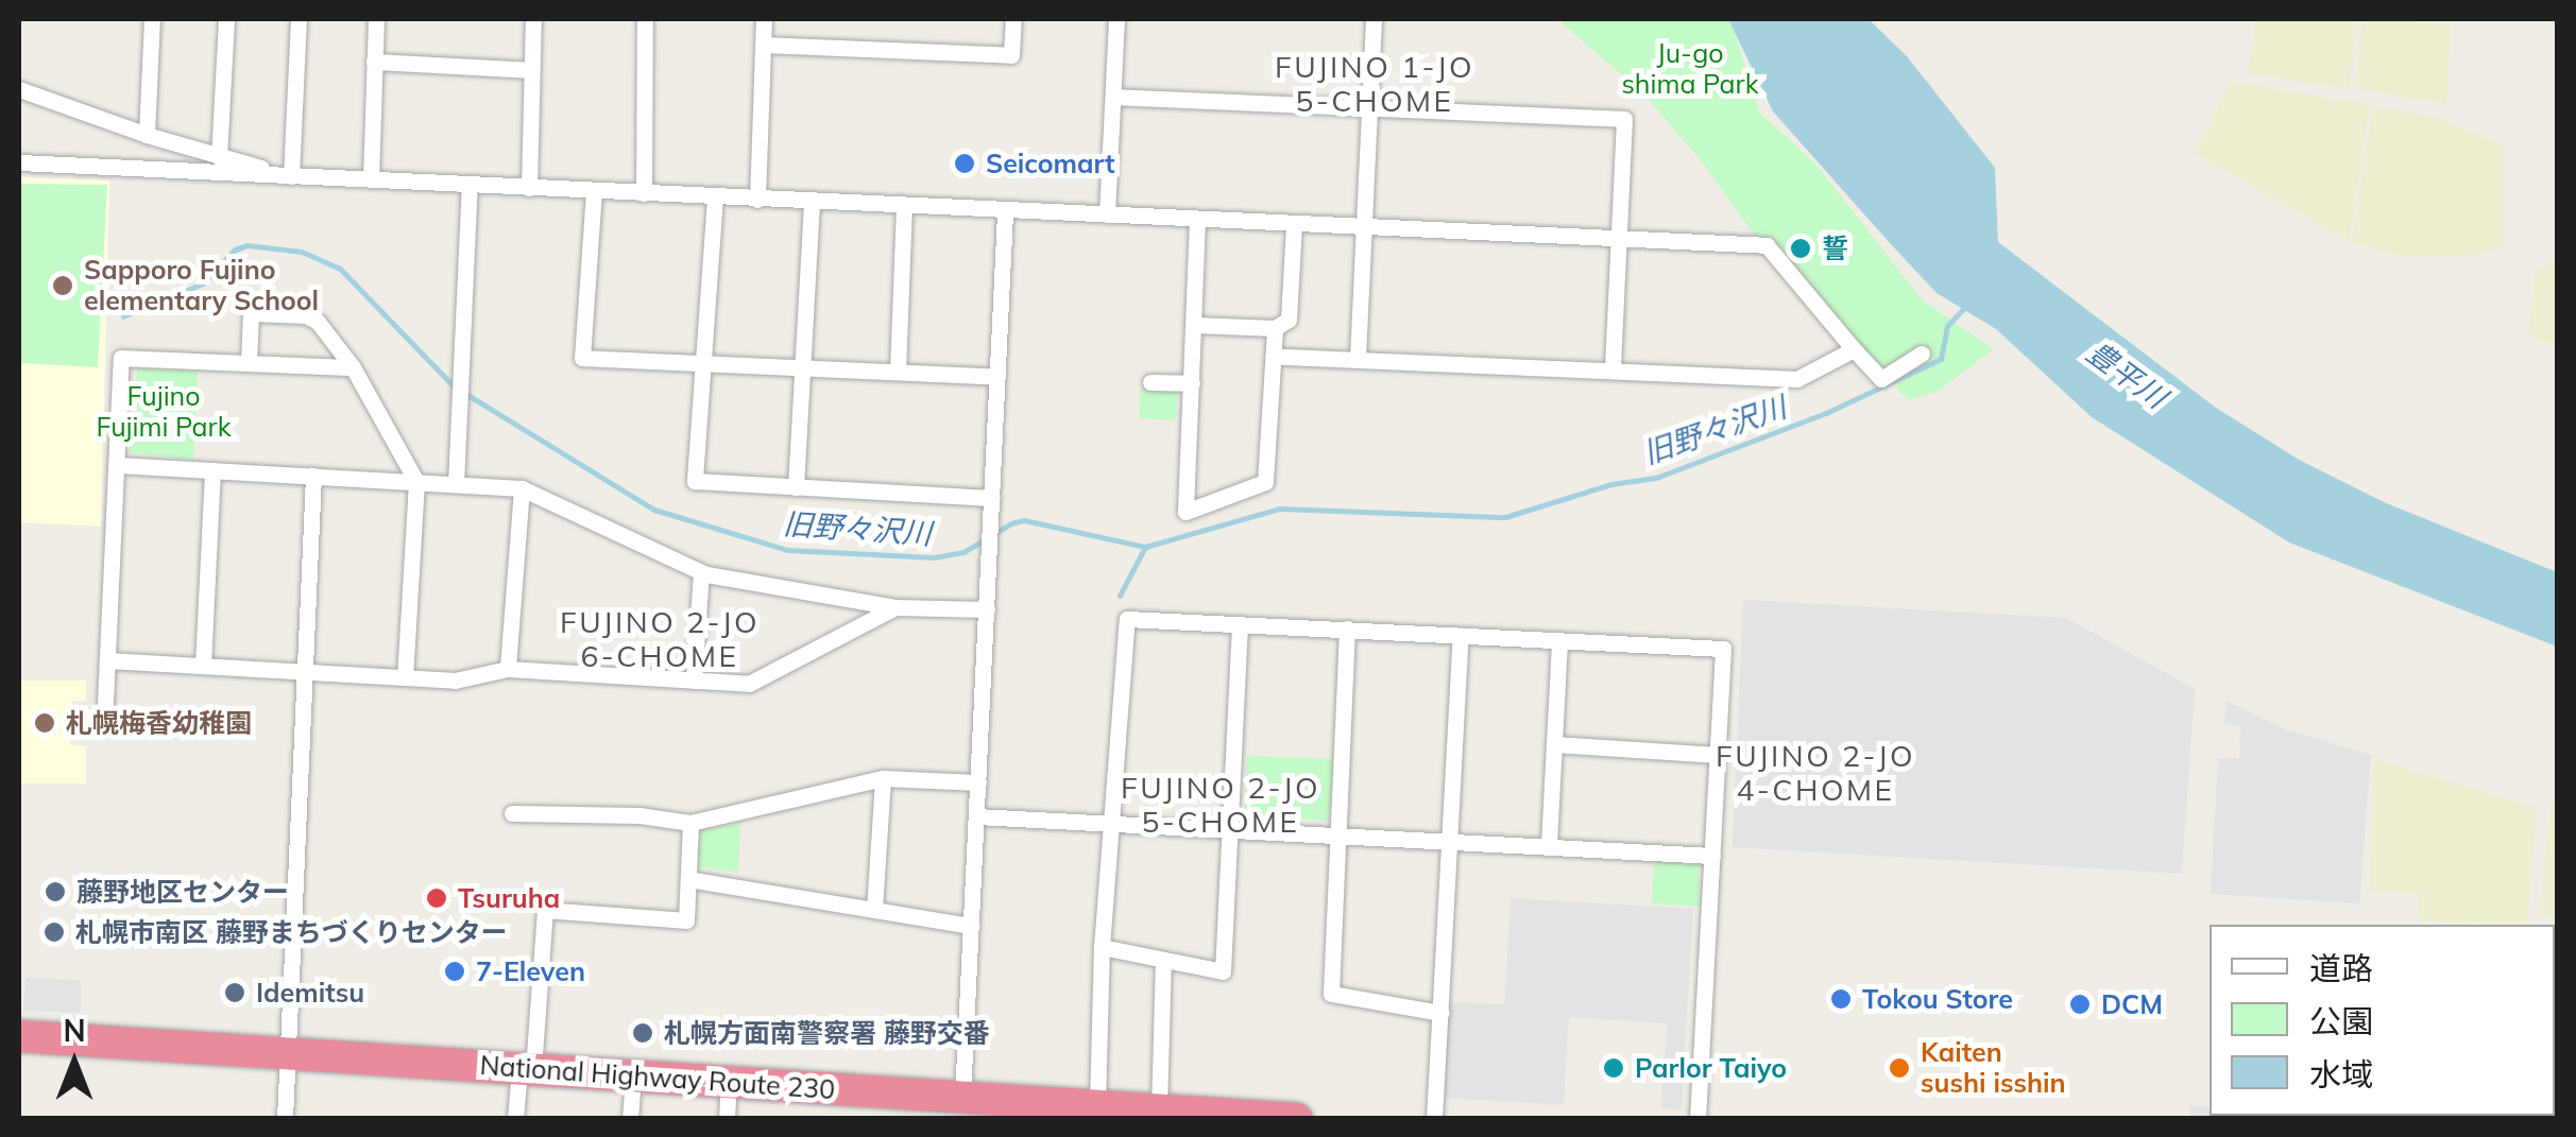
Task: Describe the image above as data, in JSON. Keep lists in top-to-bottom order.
{
  "streets": {
    "highway": ["National Highway Route 230"]
  },
  "districts": [
    "FUJINO 1-JO 5-CHOME",
    "FUJINO 2-JO 6-CHOME",
    "FUJINO 2-JO 4-CHOME",
    "FUJINO 2-JO 5-CHOME"
  ],
  "water": ["豊平川", "旧野々沢川"],
  "parks": ["Ju-go shima Park", "Fujino Fujimi Park"],
  "places": [
    "Seicomart",
    "誓",
    "Sapporo Fujino elementary School",
    "札幌梅香幼稚園",
    "藤野地区センター",
    "Tsuruha",
    "札幌市南区 藤野まちづくりセンター",
    "7-Eleven",
    "Idemitsu",
    "Tokou Store",
    "DCM",
    "札幌方面南警察署 藤野交番",
    "Parlor Taiyo",
    "Kaiten sushi isshin"
  ],
  "legend": ["道路", "公園", "水域"],
  "north": "top"
}
